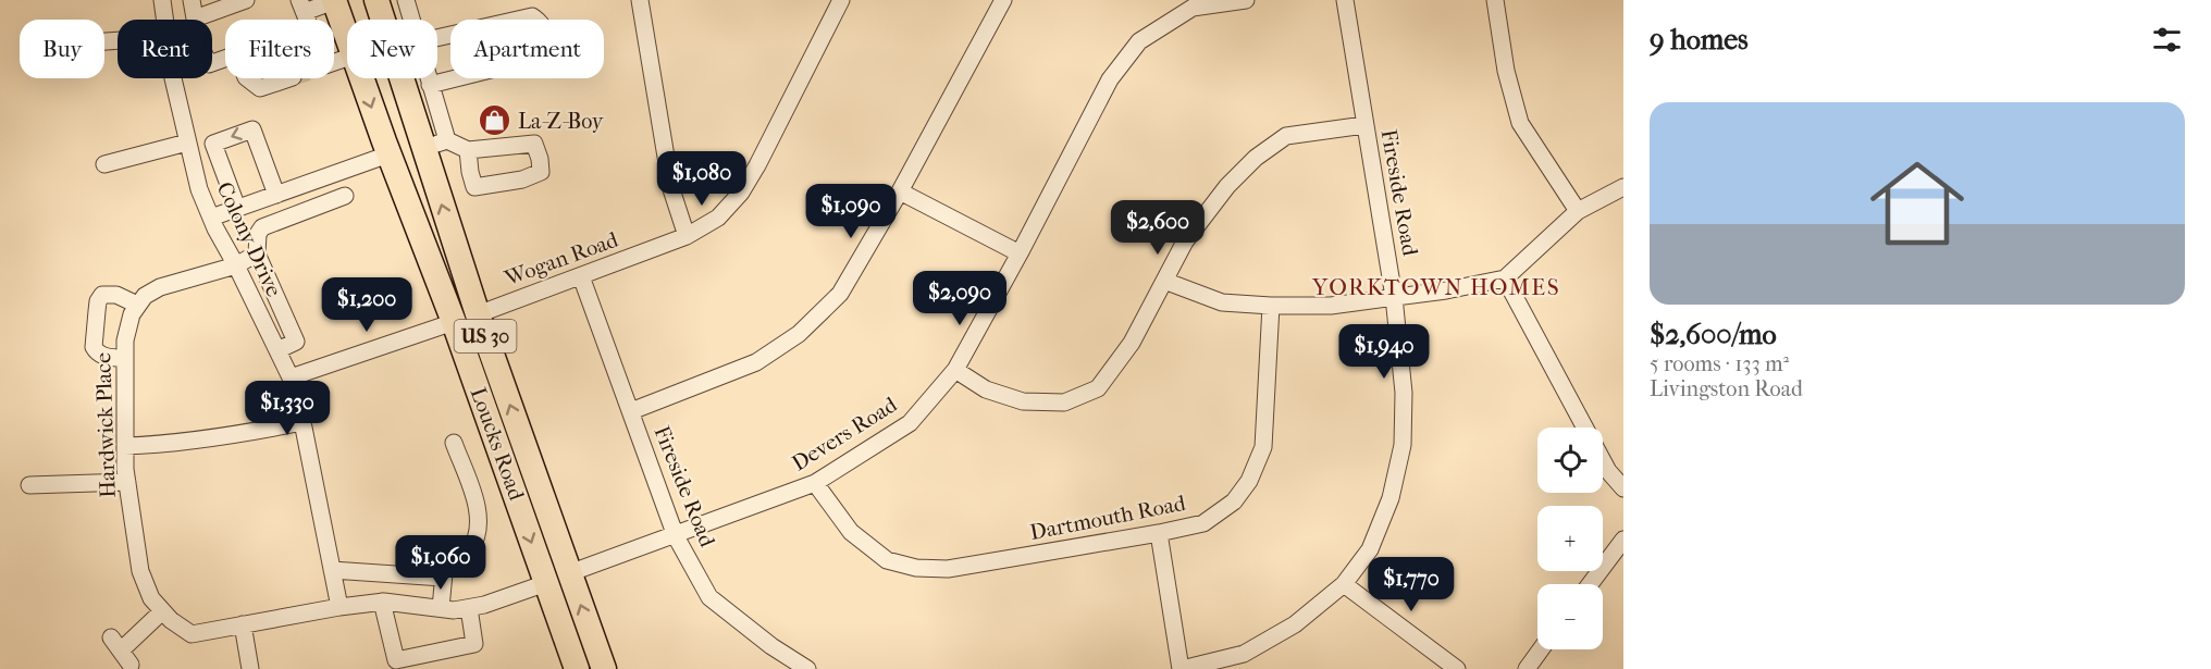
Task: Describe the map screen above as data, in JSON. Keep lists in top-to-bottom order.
{
  "streets": {
    "highway": ["US 30", "Loucks Road"],
    "street": [
      "Fireside Road",
      "Colony Drive",
      "Wogan Road",
      "Hardwick Place",
      "Devers Road",
      "Dartmouth Road"
    ]
  },
  "crossings": [
    ["Fireside Road", "Wogan Road"],
    ["Fireside Road", "Devers Road"],
    ["Wogan Road", "Loucks Road"],
    ["Devers Road", "Loucks Road"],
    ["Devers Road", "Dartmouth Road"]
  ],
  "districts": ["YORKTOWN HOMES"],
  "places": {
    "shop": ["La-Z-Boy"]
  },
  "page": {
    "heading": "9 homes",
    "chip": [
      "Buy",
      "Rent",
      "Filters",
      "New",
      "Apartment"
    ],
    "list": [
      {
        "name": "$2,600/mo",
        "note": "5 rooms · 133 m² · Livingston Road"
      }
    ],
    "price": [
      "$1,080",
      "$1,090",
      "$2,600",
      "$2,090",
      "$1,200",
      "$1,940",
      "$1,330",
      "$1,060",
      "$1,770"
    ],
    "map_buttons": ["+", "−"]
  }
}
